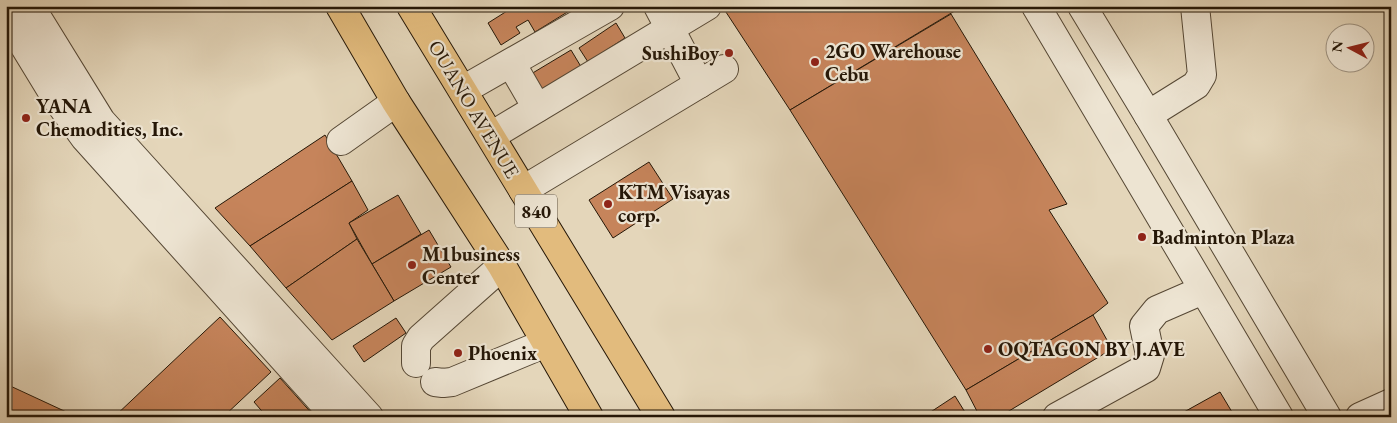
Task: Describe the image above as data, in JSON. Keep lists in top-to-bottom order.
{
  "streets": {
    "highway": ["OUANO AVENUE", "840"]
  },
  "places": [
    "SushiBoy",
    "2GO Warehouse Cebu",
    "YANA Chemodities, Inc.",
    "KTM Visayas corp.",
    "Badminton Plaza",
    "M1business Center",
    "OQTAGON BY J.AVE",
    "Phoenix"
  ],
  "north": "left"
}
